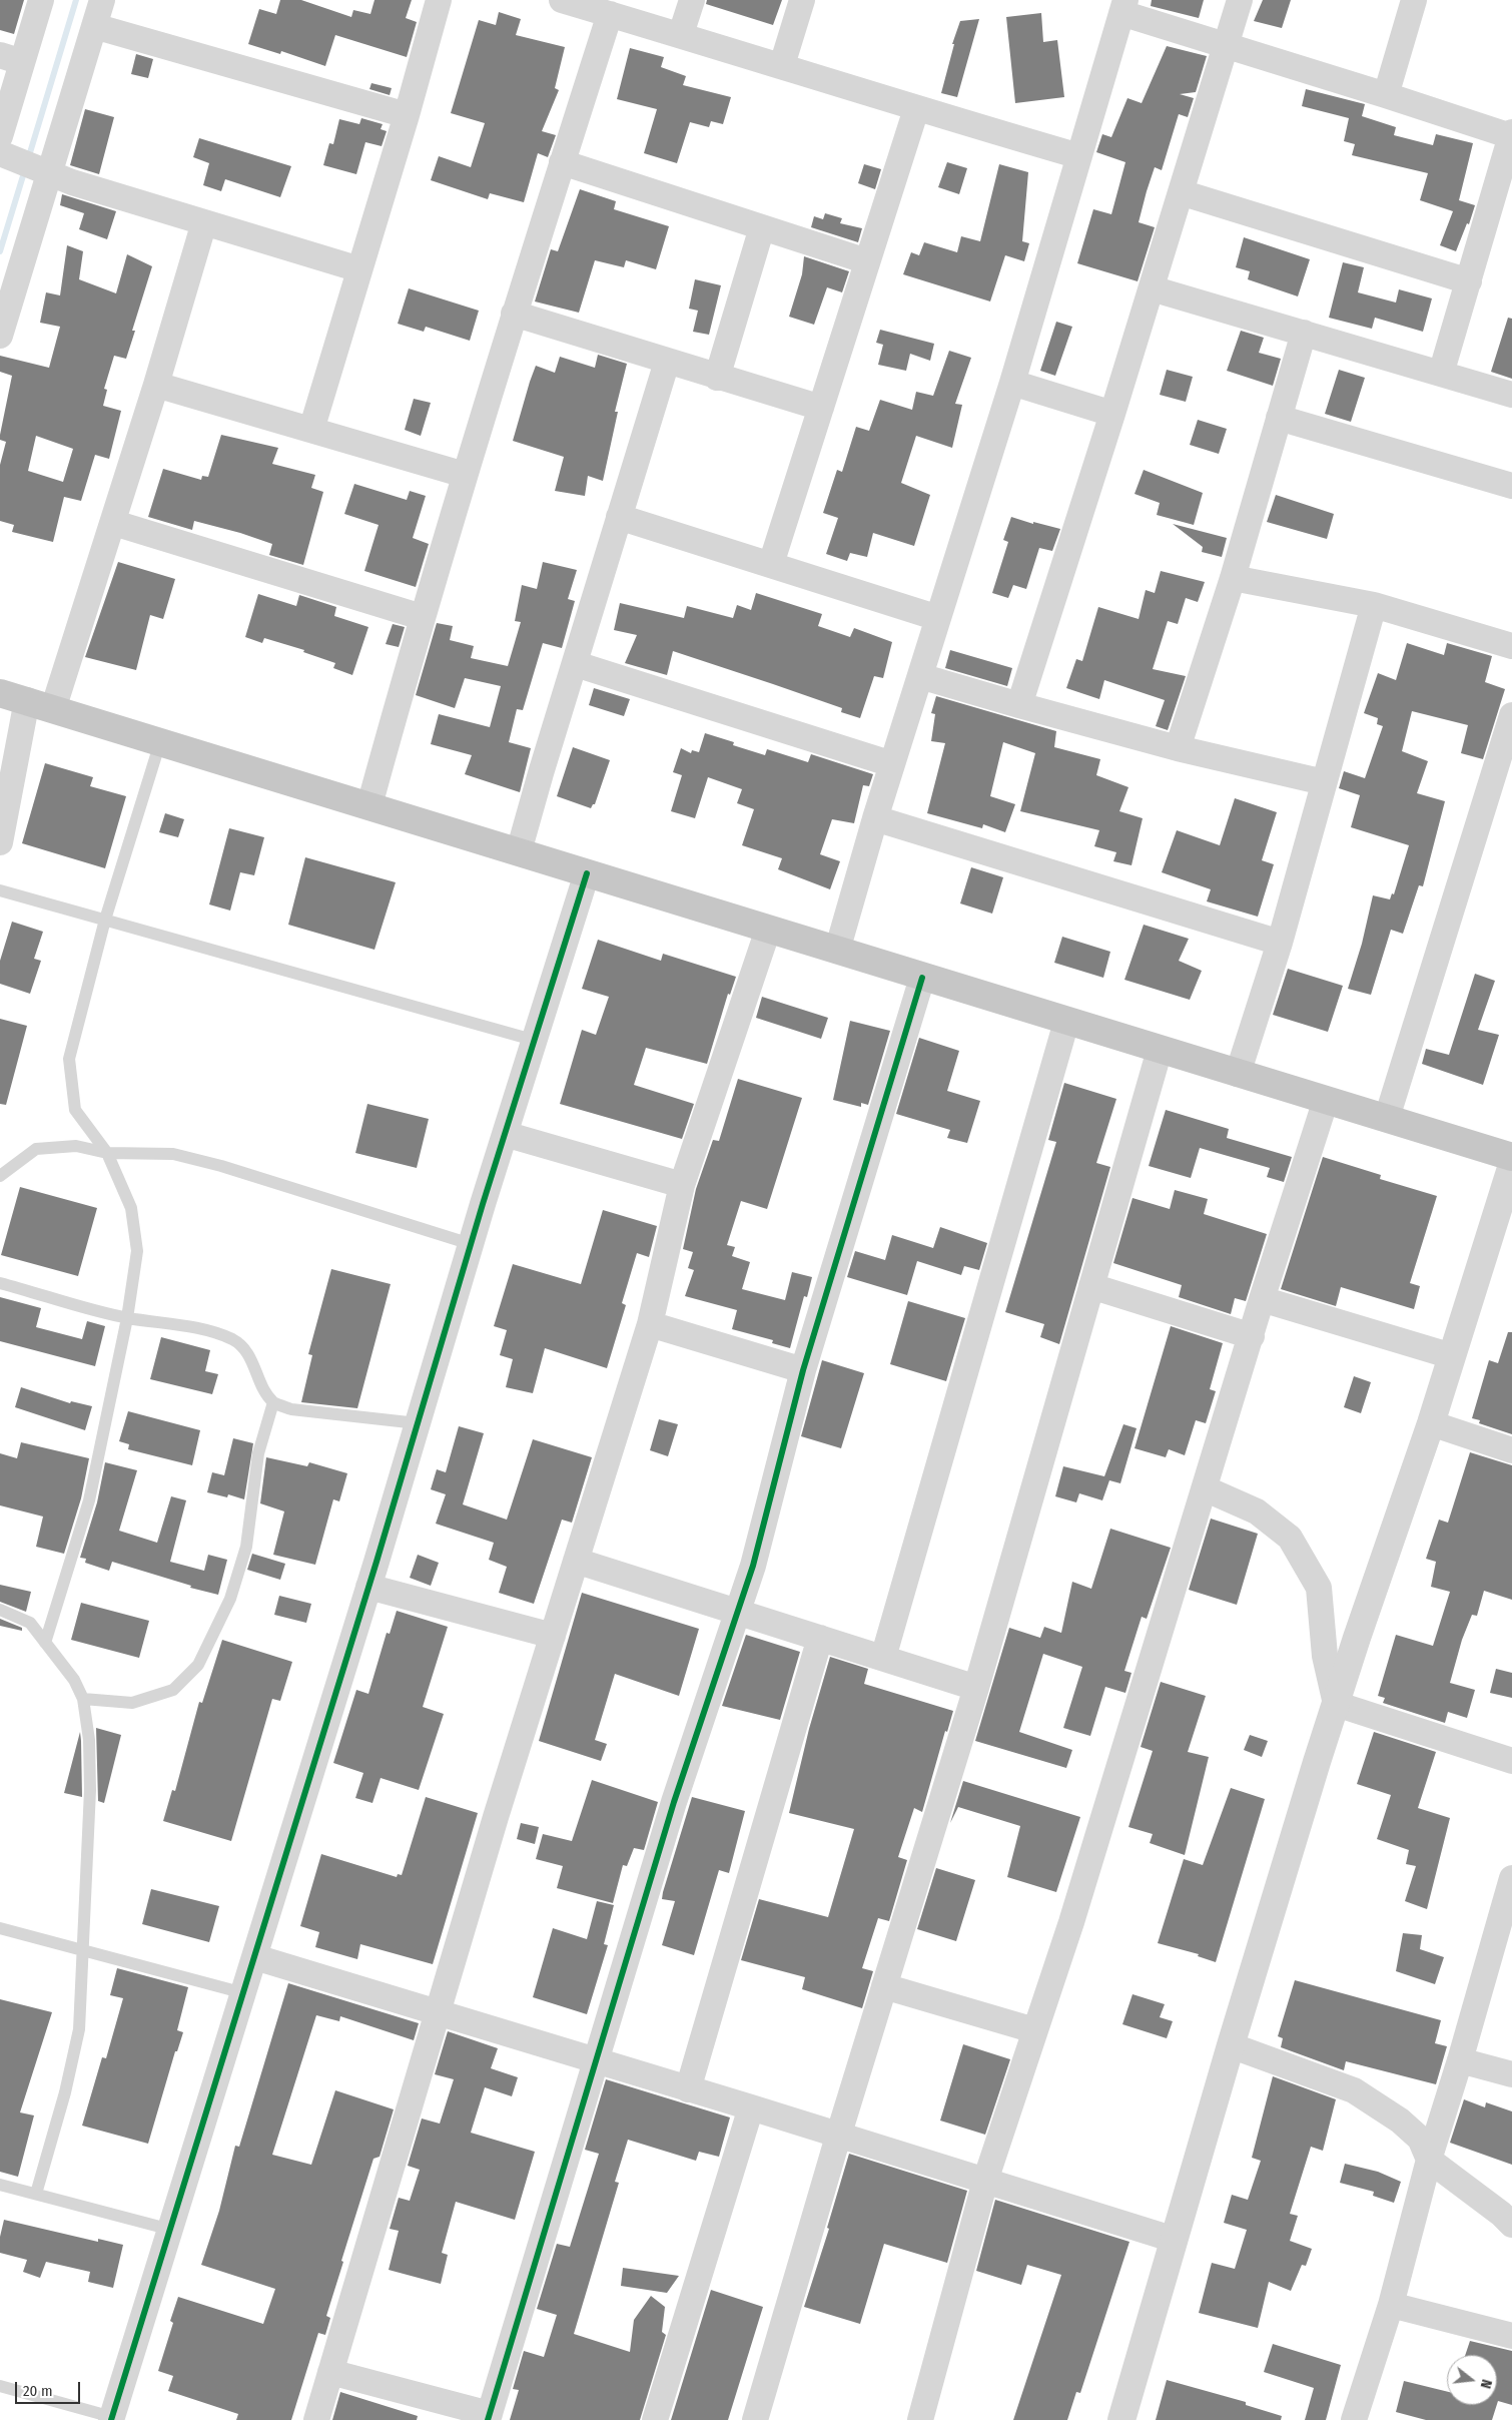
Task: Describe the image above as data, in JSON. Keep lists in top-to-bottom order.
{
  "scale_bar": "20 m",
  "north": "right"
}
